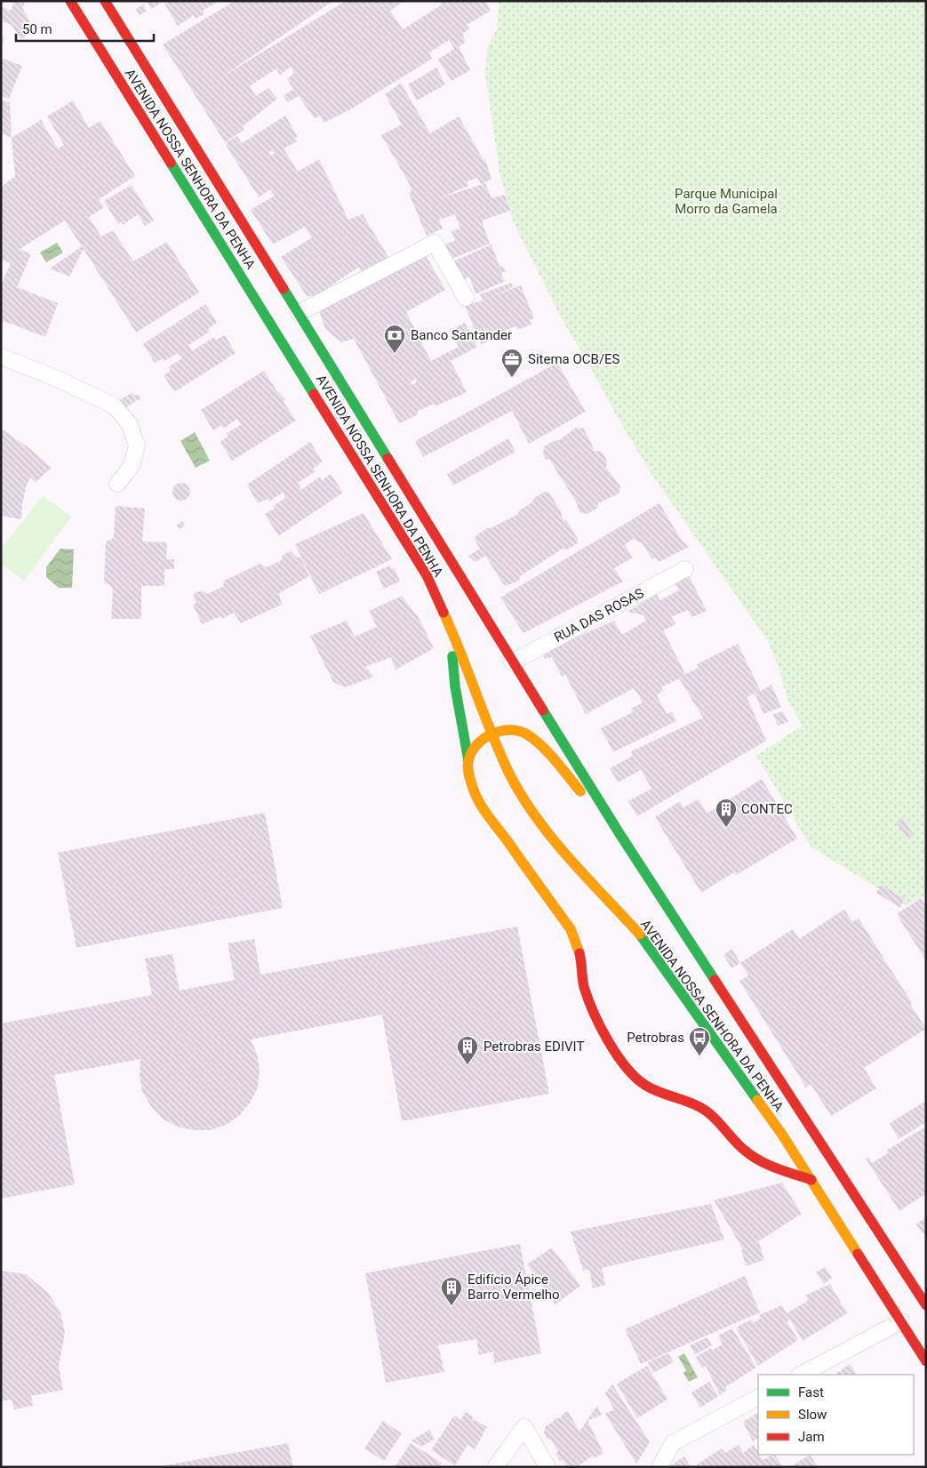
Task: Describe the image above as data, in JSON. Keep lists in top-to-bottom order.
{
  "streets": {
    "main road": ["AVENIDA NOSSA SENHORA DA PENHA"],
    "street": ["RUA DAS ROSAS"]
  },
  "crossings": [
    ["AVENIDA NOSSA SENHORA DA PENHA", "RUA DAS ROSAS"]
  ],
  "parks": ["Parque Municipal Morro da Gamela"],
  "places": {
    "bank": ["Banco Santander"],
    "office": ["Sitema OCB/ES"],
    "building": ["CONTEC", "Petrobras EDIVIT", "Edifício Ápice Barro Vermelho"],
    "bus stop": ["Petrobras"]
  },
  "legend": ["Fast", "Slow", "Jam"],
  "scale_bar": "50 m"
}
